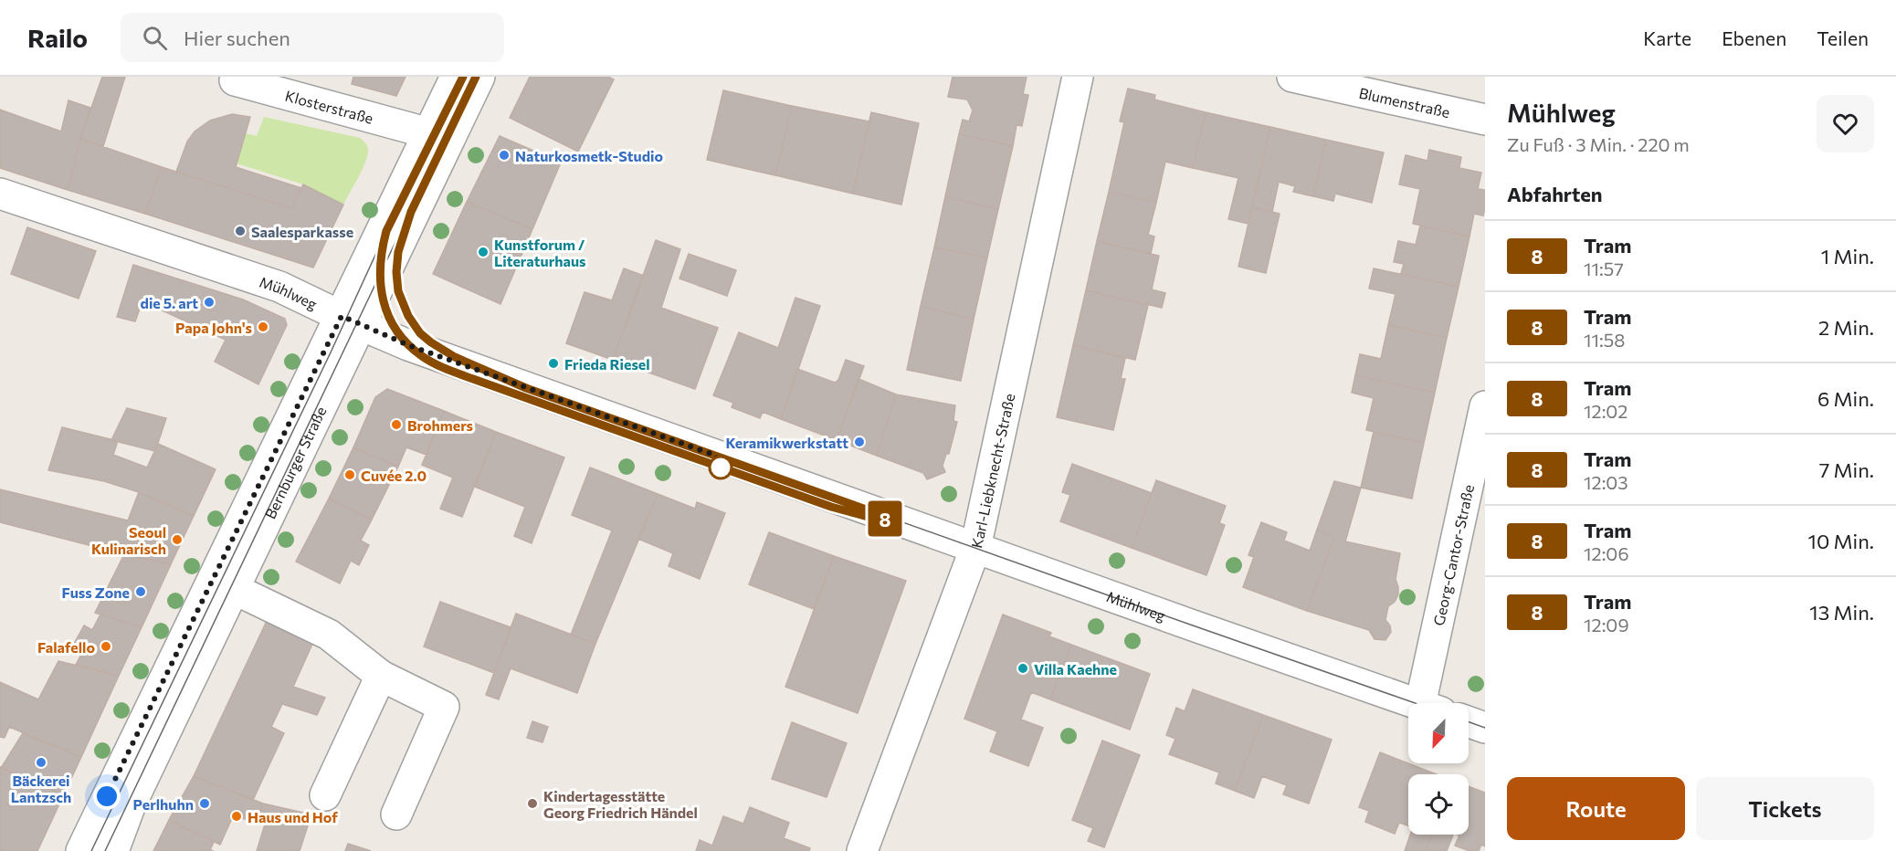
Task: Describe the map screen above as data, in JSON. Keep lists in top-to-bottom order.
{
  "streets": {
    "street": [
      "Blumenstraße",
      "Klosterstraße",
      "Mühlweg",
      "Bernburger Straße",
      "Karl-Liebknecht-Straße",
      "Georg-Cantor-Straße"
    ]
  },
  "crossings": [
    ["Klosterstraße", "Bernburger Straße"],
    ["Mühlweg", "Bernburger Straße"],
    ["Mühlweg", "Karl-Liebknecht-Straße"]
  ],
  "places": [
    "Naturkosmetk-Studio",
    "Saalesparkasse",
    "Kunstforum / Literaturhaus",
    "die 5. art",
    "Papa John's",
    "Frieda Riesel",
    "Brohmers",
    "Keramikwerkstatt",
    "Cuvée 2.0",
    "Seoul Kulinarisch",
    "Fuss Zone",
    "Falafello",
    "Villa Kaehne",
    "Bäckerei Lantzsch",
    "Perlhuhn",
    "Kindertagesstätte Georg Friedrich Händel",
    "Haus und Hof"
  ],
  "lines": ["tram line 8"],
  "north": "bottom left",
  "page": {
    "header": "Railo",
    "search": "Hier suchen",
    "nav": ["Karte", "Ebenen", "Teilen"],
    "on_map": "8",
    "heading": [
      ["Mühlweg", "Zu Fuß · 3 Min. · 220 m"],
      "Abfahrten"
    ],
    "list": [
      {
        "mark": "8",
        "name": "Tram",
        "note": "11:57",
        "value": "1 Min."
      },
      {
        "mark": "8",
        "name": "Tram",
        "note": "11:58",
        "value": "2 Min."
      },
      {
        "mark": "8",
        "name": "Tram",
        "note": "12:02",
        "value": "6 Min."
      },
      {
        "mark": "8",
        "name": "Tram",
        "note": "12:03",
        "value": "7 Min."
      },
      {
        "mark": "8",
        "name": "Tram",
        "note": "12:06",
        "value": "10 Min."
      },
      {
        "mark": "8",
        "name": "Tram",
        "note": "12:09",
        "value": "13 Min."
      }
    ],
    "buttons": ["Route", "Tickets"]
  }
}
